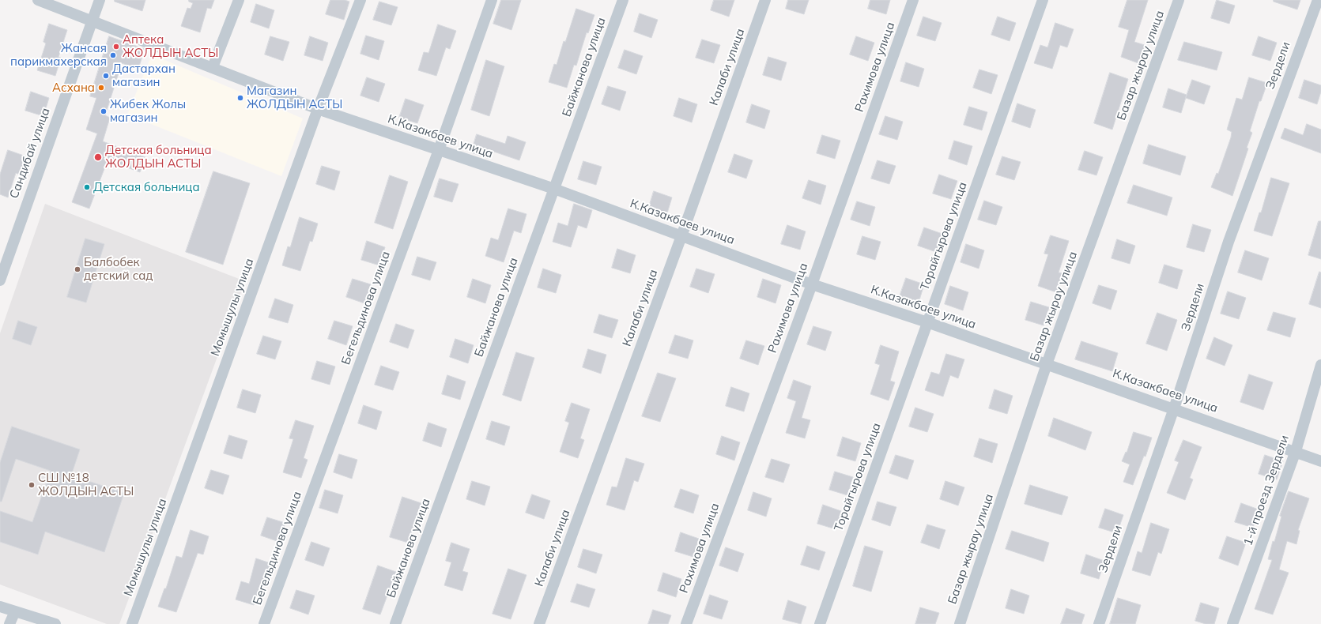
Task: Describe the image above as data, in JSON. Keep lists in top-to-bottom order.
{
  "streets": {
    "street": [
      "Базар жырау улица",
      "Зердели",
      "Байжанова улица",
      "Калаби улица",
      "Рахимова улица",
      "К.Казакбаев улица",
      "Сандибай улица",
      "Торайгырова улица",
      "Момышулы улица",
      "Бегельдинова улица",
      "1-й проезд Зердели"
    ]
  },
  "crossings": [
    ["Базар жырау улица", "К.Казакбаев улица"],
    ["Зердели", "К.Казакбаев улица"],
    ["Байжанова улица", "К.Казакбаев улица"],
    ["Калаби улица", "К.Казакбаев улица"],
    ["Рахимова улица", "К.Казакбаев улица"],
    ["К.Казакбаев улица", "Сандибай улица"],
    ["К.Казакбаев улица", "Торайгырова улица"],
    ["К.Казакбаев улица", "Момышулы улица"],
    ["К.Казакбаев улица", "Бегельдинова улица"],
    ["К.Казакбаев улица", "1-й проезд Зердели"]
  ],
  "places": [
    "Аптека ЖОЛДЫН АСТЫ",
    "Жансая парикмахерская",
    "Дастархан магазин",
    "Асхана",
    "Магазин ЖОЛДЫН АСТЫ",
    "Жибек Жолы магазин",
    "Детская больница ЖОЛДЫН АСТЫ",
    "Детская больница",
    "Балбобек детский сад",
    "СШ №18 ЖОЛДЫН АСТЫ"
  ]
}
